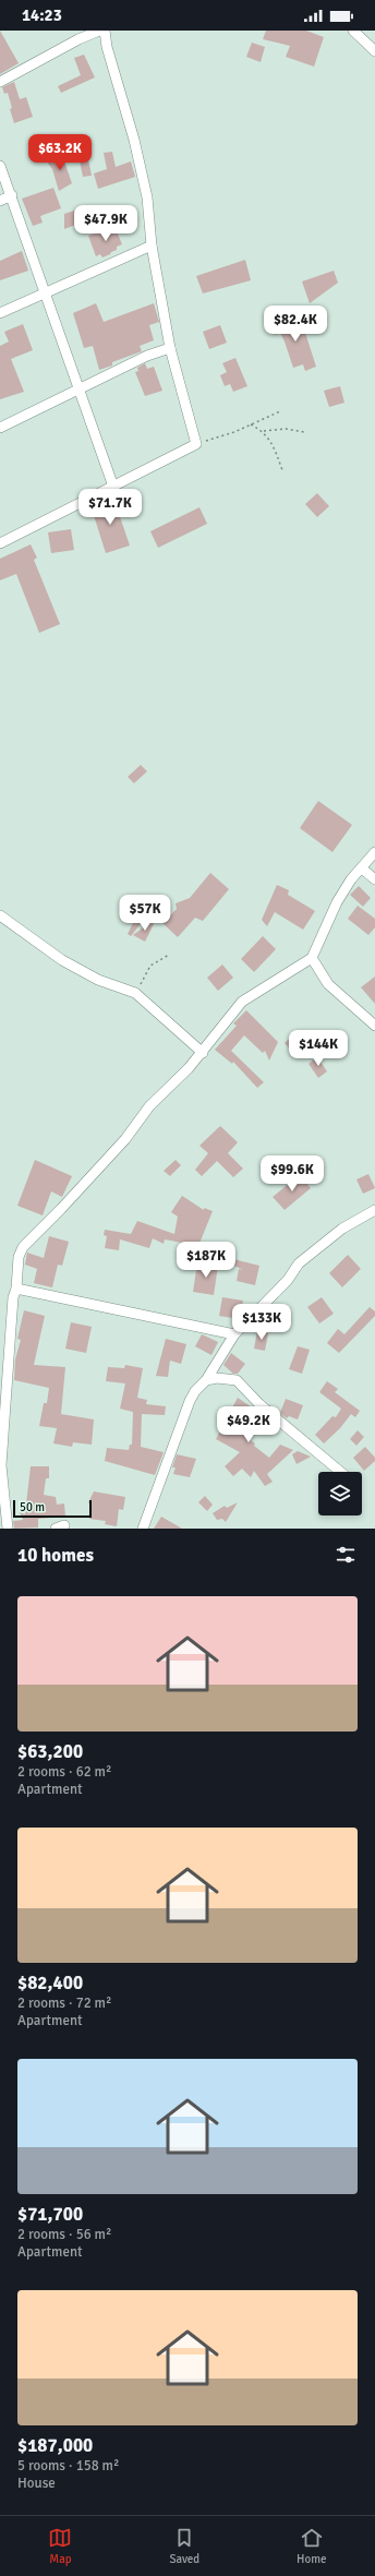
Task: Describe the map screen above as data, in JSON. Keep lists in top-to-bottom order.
{
  "scale_bar": "50 m",
  "page": {
    "status": "14:23",
    "price": [
      "$63.2K",
      "$47.9K",
      "$82.4K",
      "$71.7K",
      "$57K",
      "$144K",
      "$99.6K",
      "$187K",
      "$133K",
      "$49.2K"
    ],
    "scale": "50 m",
    "heading": "10 homes",
    "list": [
      {
        "name": "$63,200",
        "note": "2 rooms · 62 m² · Apartment"
      },
      {
        "name": "$82,400",
        "note": "2 rooms · 72 m² · Apartment"
      },
      {
        "name": "$71,700",
        "note": "2 rooms · 56 m² · Apartment"
      },
      {
        "name": "$187,000",
        "note": "5 rooms · 158 m² · House"
      }
    ],
    "tabs": ["Map", "Saved", "Home"]
  }
}
